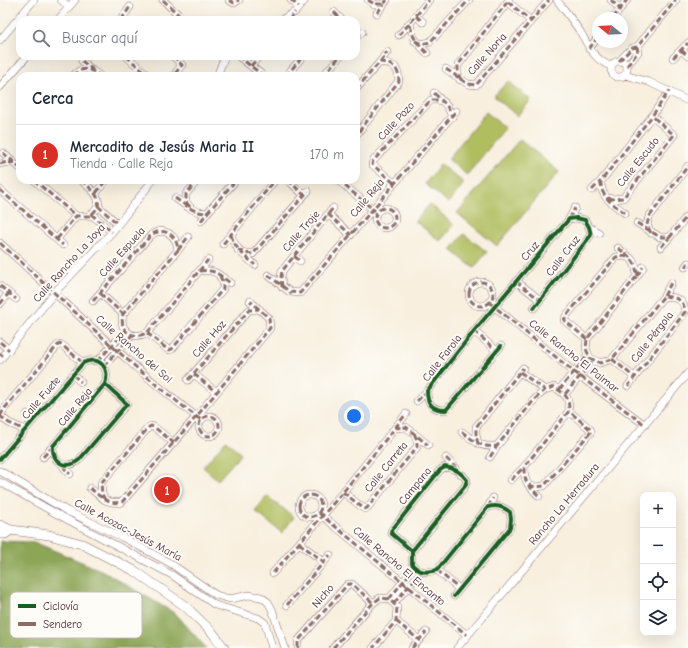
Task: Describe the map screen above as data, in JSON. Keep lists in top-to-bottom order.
{
  "streets": {
    "street": [
      "Calle Noria",
      "Calle Pozo",
      "Calle Escudo",
      "Calle Reja",
      "Calle Troje",
      "Cruz",
      "Calle Espuela",
      "Calle Cruz",
      "Calle Rancho La Joya",
      "Calle Pérgola",
      "Calle Hoz",
      "Calle Rancho del Sol",
      "Calle Rancho El Palmar",
      "Calle Farola",
      "Calle Fuete",
      "Calle Carreta",
      "Campana",
      "Rancho La Herradura",
      "Calle Acozac-Jesús María",
      "Calle Rancho El Encanto",
      "Nicho"
    ]
  },
  "crossings": [
    ["Calle Pozo", "Calle Reja"],
    ["Calle Reja", "Calle Troje"],
    ["Cruz", "Calle Cruz"],
    ["Cruz", "Calle Rancho El Palmar"],
    ["Cruz", "Calle Farola"],
    ["Calle Rancho La Joya", "Calle Rancho del Sol"],
    ["Calle Rancho El Palmar", "Calle Farola"],
    ["Calle Rancho El Palmar", "Rancho La Herradura"],
    ["Calle Carreta", "Calle Rancho El Encanto"],
    ["Rancho La Herradura", "Calle Rancho El Encanto"]
  ],
  "legend": ["Ciclovía", "Sendero"],
  "north": "left",
  "page": {
    "search": "Buscar aquí",
    "heading": "Cerca",
    "list": [
      {
        "mark": "1",
        "name": "Mercadito de Jesús Maria II",
        "note": "Tienda · Calle Reja",
        "value": "170 m"
      }
    ],
    "pins": "1",
    "map_buttons": ["+", "−"]
  }
}
